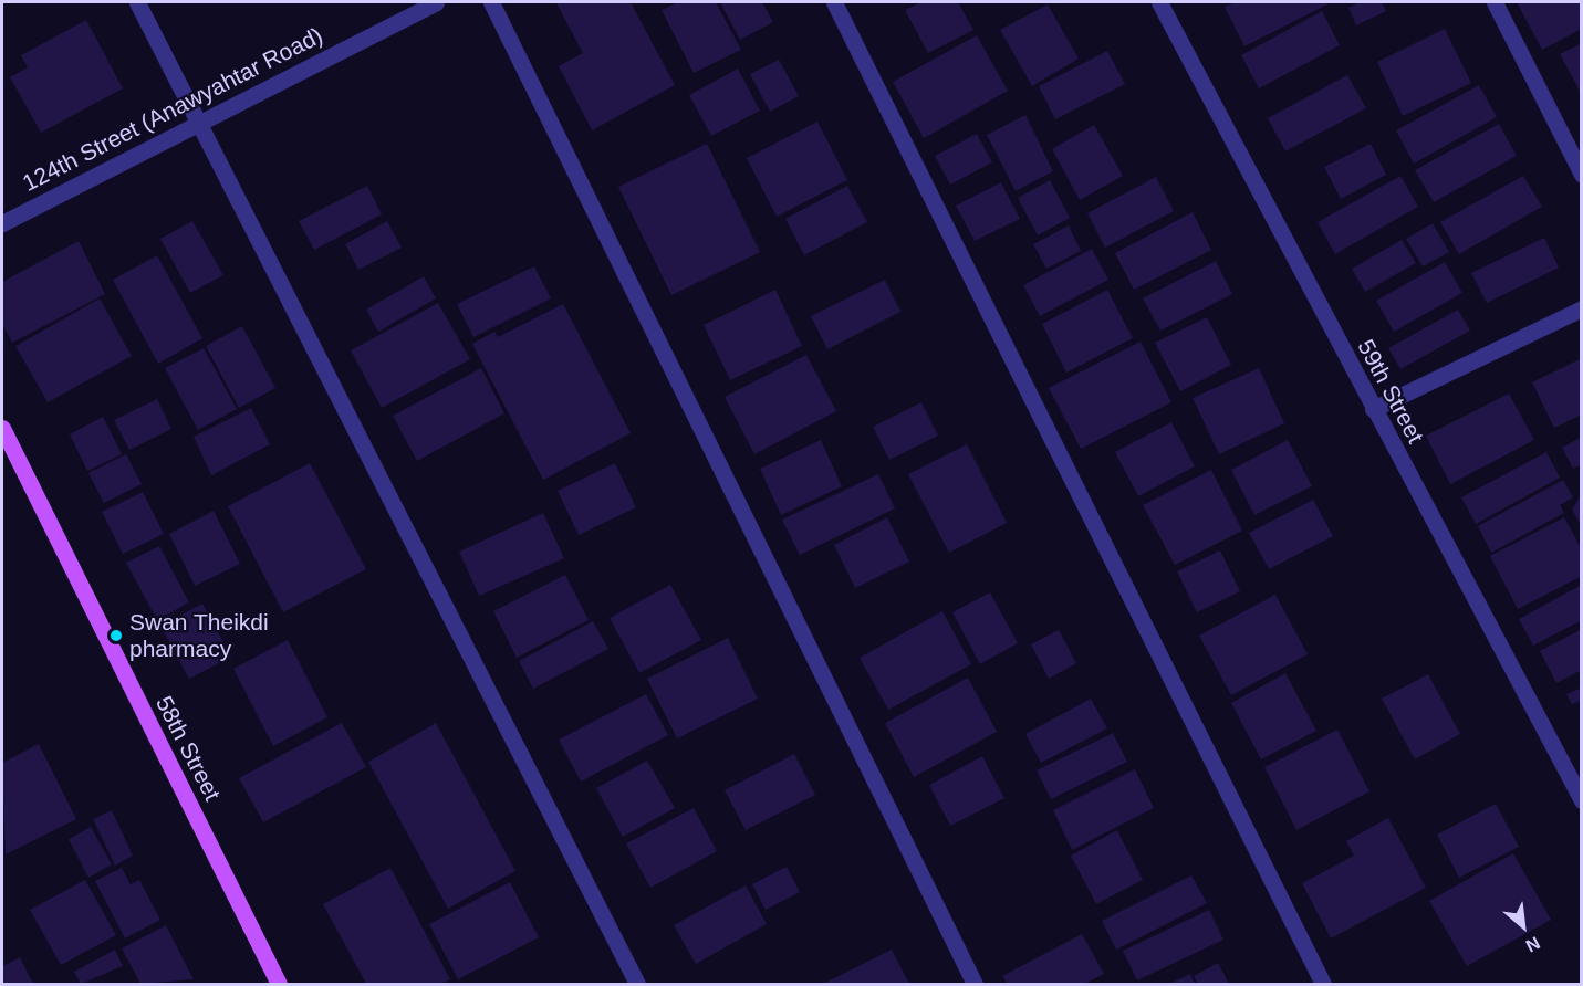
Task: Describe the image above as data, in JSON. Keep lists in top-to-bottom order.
{
  "streets": {
    "main road": ["58th Street"],
    "street": ["124th Street (Anawyahtar Road)", "59th Street"]
  },
  "places": ["Swan Theikdi pharmacy"],
  "north": "bottom right"
}
